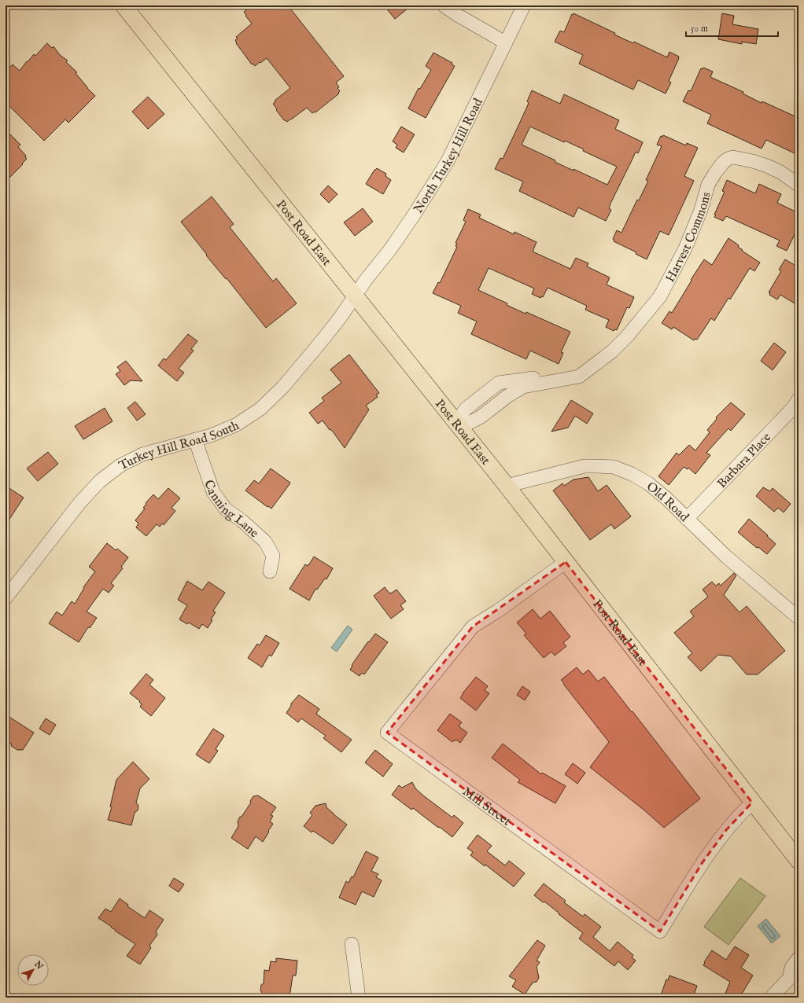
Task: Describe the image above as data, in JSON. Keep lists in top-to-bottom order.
{
  "streets": {
    "main road": ["Post Road East"],
    "street": [
      "North Turkey Hill Road",
      "Harvest Commons",
      "Turkey Hill Road South",
      "Barbara Place",
      "Old Road",
      "Canning Lane",
      "Mill Street"
    ]
  },
  "crossings": [
    ["North Turkey Hill Road", "Post Road East"],
    ["North Turkey Hill Road", "Turkey Hill Road South"],
    ["Post Road East", "Harvest Commons"],
    ["Post Road East", "Turkey Hill Road South"],
    ["Post Road East", "Old Road"],
    ["Post Road East", "Mill Street"],
    ["Turkey Hill Road South", "Canning Lane"],
    ["Barbara Place", "Old Road"]
  ],
  "scale_bar": "50 m",
  "north": "top right"
}
